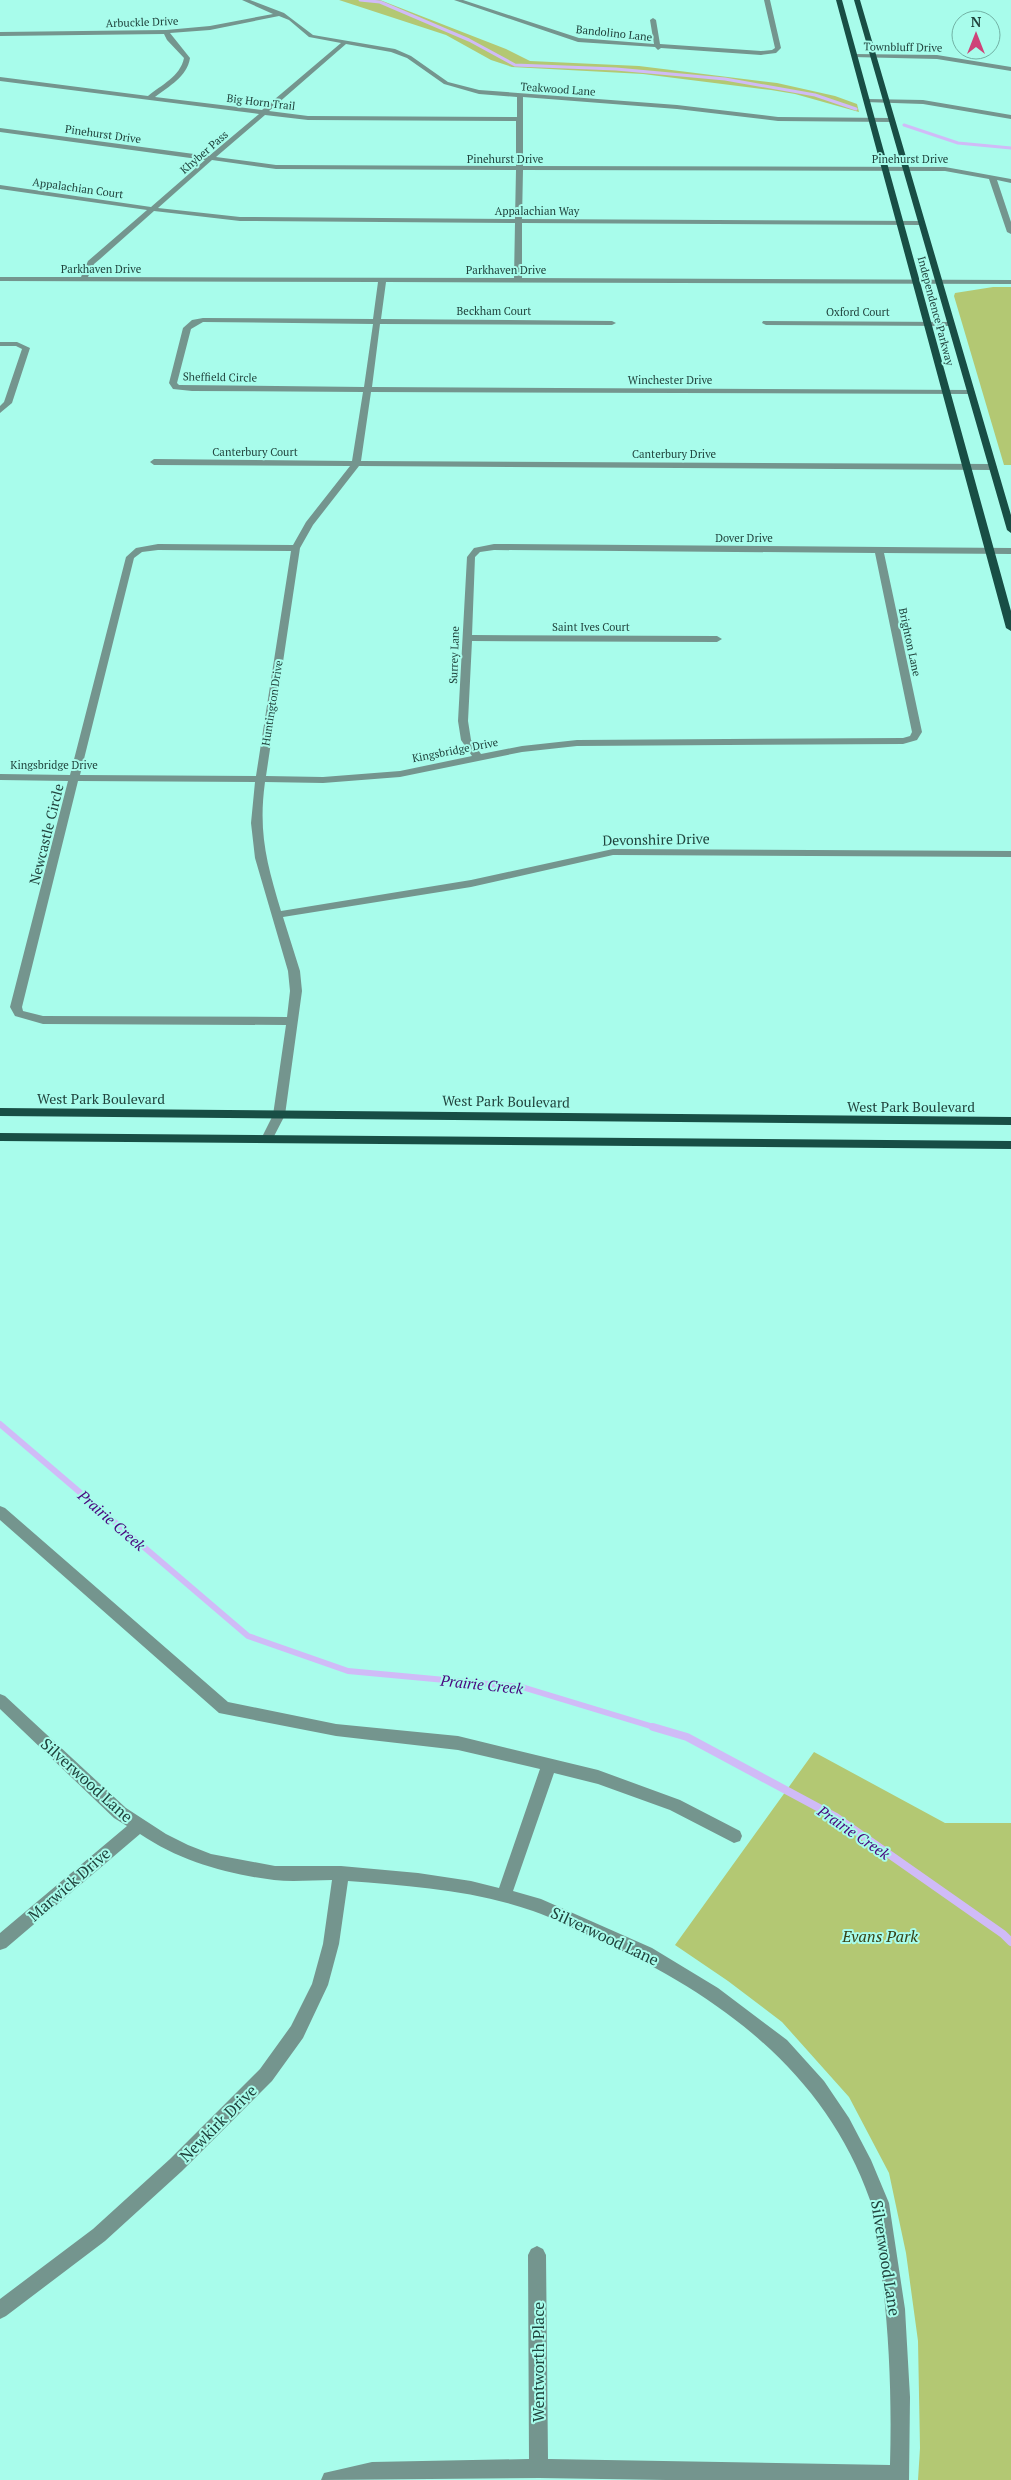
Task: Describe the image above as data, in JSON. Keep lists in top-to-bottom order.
{
  "streets": {
    "main road": ["Independence Parkway", "West Park Boulevard"],
    "street": [
      "Arbuckle Drive",
      "Bandolino Lane",
      "Townbluff Drive",
      "Teakwood Lane",
      "Big Horn Trail",
      "Pinehurst Drive",
      "Khyber Pass",
      "Appalachian Court",
      "Appalachian Way",
      "Parkhaven Drive",
      "Beckham Court",
      "Oxford Court",
      "Sheffield Circle",
      "Winchester Drive",
      "Canterbury Court",
      "Canterbury Drive",
      "Dover Drive",
      "Saint Ives Court",
      "Brighton Lane",
      "Surrey Lane",
      "Huntington Drive",
      "Kingsbridge Drive",
      "Newcastle Circle",
      "Devonshire Drive",
      "Silverwood Lane",
      "Marwick Drive",
      "Newkirk Drive",
      "Wentworth Place"
    ]
  },
  "crossings": [
    ["Arbuckle Drive", "Teakwood Lane"],
    ["Townbluff Drive", "Independence Parkway"],
    ["Teakwood Lane", "Khyber Pass"],
    ["Teakwood Lane", "Independence Parkway"],
    ["Big Horn Trail", "Khyber Pass"],
    ["Pinehurst Drive", "Khyber Pass"],
    ["Pinehurst Drive", "Independence Parkway"],
    ["Khyber Pass", "Appalachian Court"],
    ["Khyber Pass", "Appalachian Way"],
    ["Khyber Pass", "Parkhaven Drive"],
    ["Appalachian Court", "Appalachian Way"],
    ["Appalachian Way", "Independence Parkway"],
    ["Parkhaven Drive", "Independence Parkway"],
    ["Parkhaven Drive", "Huntington Drive"],
    ["Beckham Court", "Sheffield Circle"],
    ["Beckham Court", "Huntington Drive"],
    ["Independence Parkway", "Oxford Court"],
    ["Independence Parkway", "Winchester Drive"],
    ["Independence Parkway", "Canterbury Drive"],
    ["Independence Parkway", "Dover Drive"],
    ["Sheffield Circle", "Winchester Drive"],
    ["Sheffield Circle", "Huntington Drive"],
    ["Winchester Drive", "Huntington Drive"],
    ["Canterbury Court", "Canterbury Drive"],
    ["Canterbury Court", "Huntington Drive"],
    ["Canterbury Drive", "Huntington Drive"],
    ["Dover Drive", "Brighton Lane"],
    ["Dover Drive", "Surrey Lane"],
    ["Saint Ives Court", "Surrey Lane"],
    ["Brighton Lane", "Kingsbridge Drive"],
    ["Surrey Lane", "Kingsbridge Drive"],
    ["Huntington Drive", "Kingsbridge Drive"],
    ["Huntington Drive", "Newcastle Circle"],
    ["Huntington Drive", "Devonshire Drive"],
    ["Huntington Drive", "West Park Boulevard"],
    ["Kingsbridge Drive", "Newcastle Circle"],
    ["Silverwood Lane", "Marwick Drive"],
    ["Silverwood Lane", "Newkirk Drive"]
  ],
  "water": ["Prairie Creek"],
  "parks": ["Evans Park"],
  "north": "top"
}
